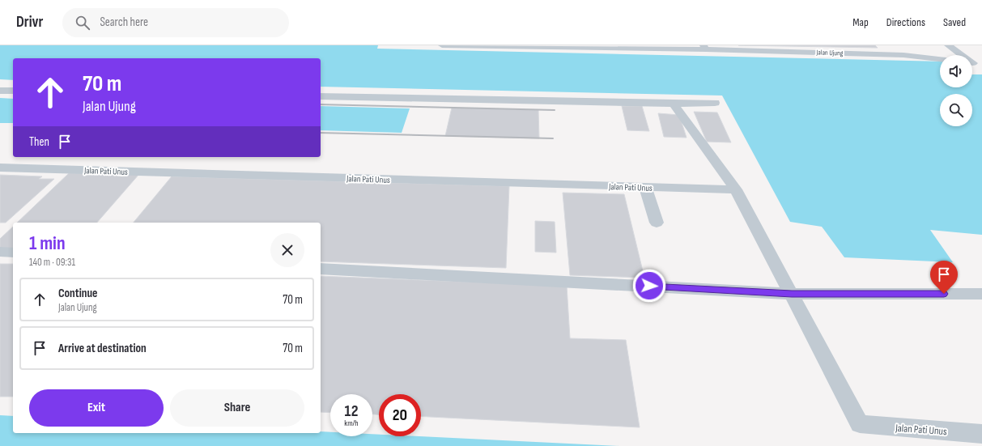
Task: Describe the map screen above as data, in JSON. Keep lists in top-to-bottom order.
{
  "streets": {
    "lane": ["Jalan Ujung", "Jalan Pati Unus"]
  },
  "page": {
    "header": "Drivr",
    "search": "Search here",
    "nav": ["Map", "Directions", "Saved"],
    "turn": ["70 m", "Jalan Ujung"],
    "then": "Then",
    "heading": ["1 min", "140 m · 09:31"],
    "list": [
      {
        "name": "Continue",
        "note": "Jalan Ujung",
        "value": "70 m"
      },
      {
        "name": "Arrive at destination",
        "value": "70 m"
      }
    ],
    "buttons": ["Exit", "Share"],
    "speed": "12 km/h",
    "limit": "20"
  }
}
